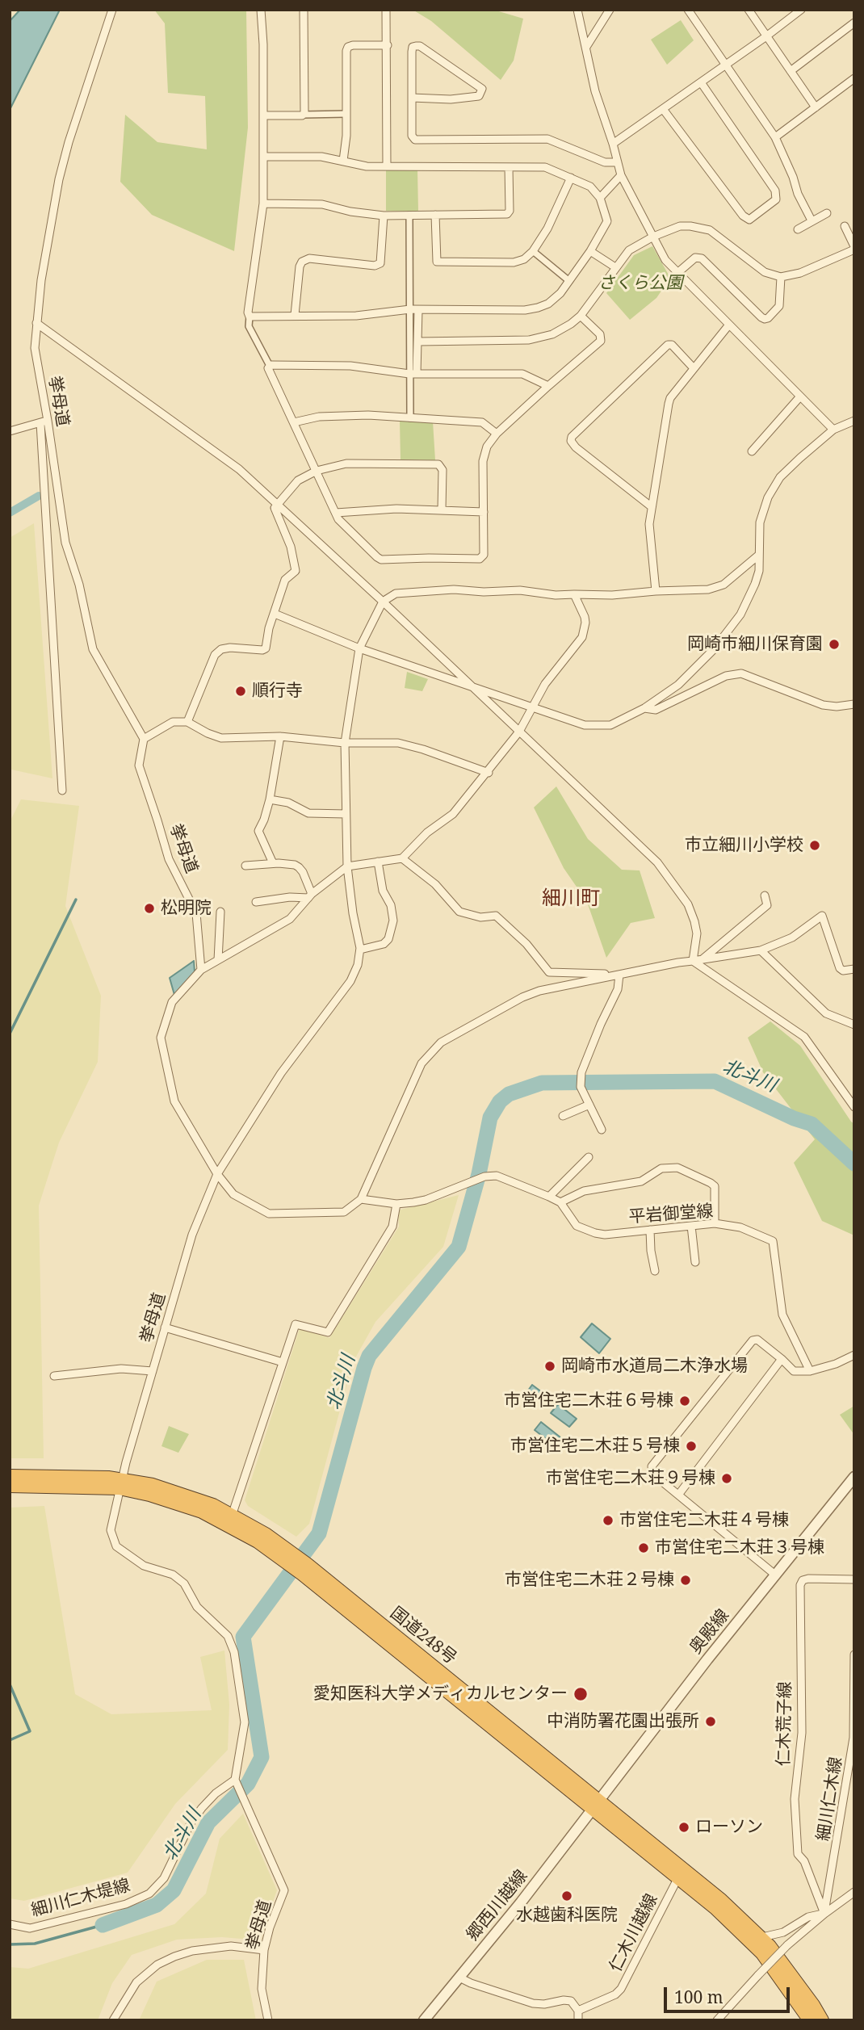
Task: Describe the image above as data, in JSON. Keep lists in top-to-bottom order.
{
  "streets": {
    "highway": ["国道248号"],
    "street": [
      "挙母道",
      "平岩御堂線",
      "奥殿線",
      "仁木荒子線",
      "細川仁木線",
      "細川仁木堤線",
      "郷西川越線",
      "仁木川越線"
    ]
  },
  "crossings": [
    ["挙母道", "国道248号"],
    ["挙母道", "細川仁木堤線"],
    ["奥殿線", "国道248号"],
    ["奥殿線", "郷西川越線"],
    ["国道248号", "郷西川越線"],
    ["国道248号", "仁木川越線"],
    ["仁木荒子線", "細川仁木線"]
  ],
  "districts": ["細川町"],
  "water": ["北斗川"],
  "parks": ["さくら公園"],
  "places": [
    "岡崎市細川保育園",
    "順行寺",
    "市立細川小学校",
    "松明院",
    "岡崎市水道局二木浄水場",
    "市営住宅二木荘６号棟",
    "市営住宅二木荘５号棟",
    "市営住宅二木荘９号棟",
    "市営住宅二木荘４号棟",
    "市営住宅二木荘３号棟",
    "市営住宅二木荘２号棟",
    "愛知医科大学メディカルセンター",
    "中消防署花園出張所",
    "ローソン",
    "水越歯科医院"
  ],
  "scale_bar": "100 m"
}
